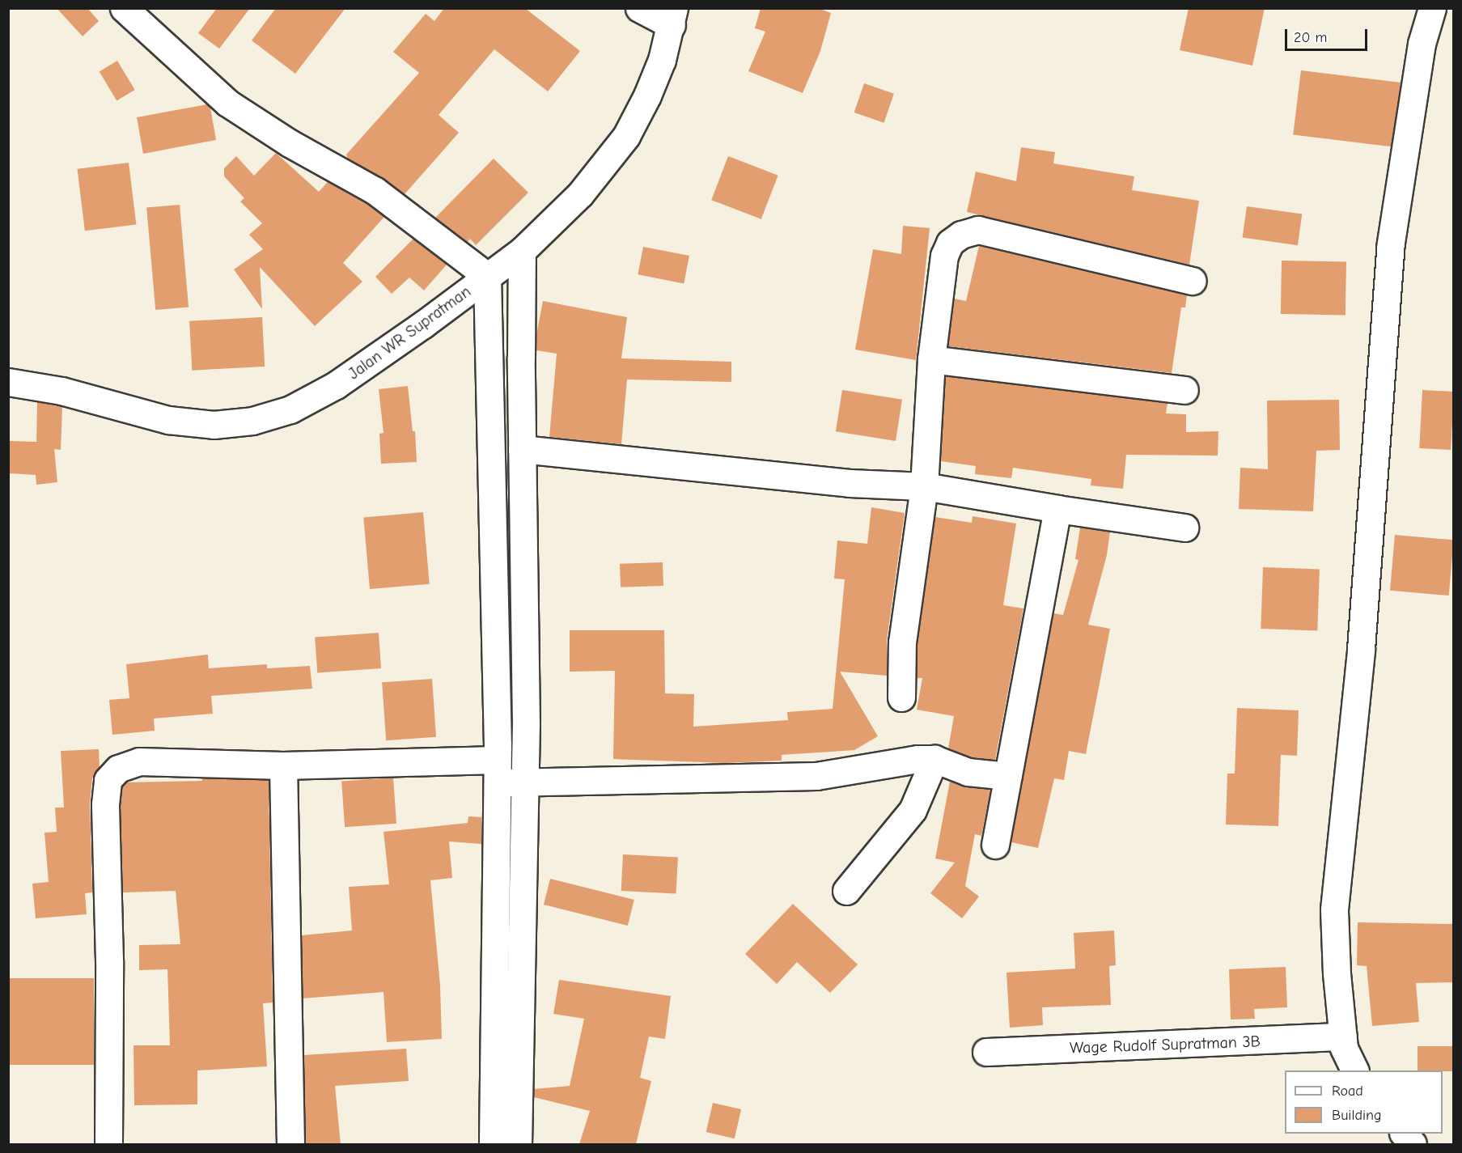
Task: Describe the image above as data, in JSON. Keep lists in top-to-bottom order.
{
  "streets": {
    "main road": ["Jalan WR Supratman", "Wage Rudolf Supratman 3B"]
  },
  "legend": ["Road", "Building"],
  "scale_bar": "20 m"
}
